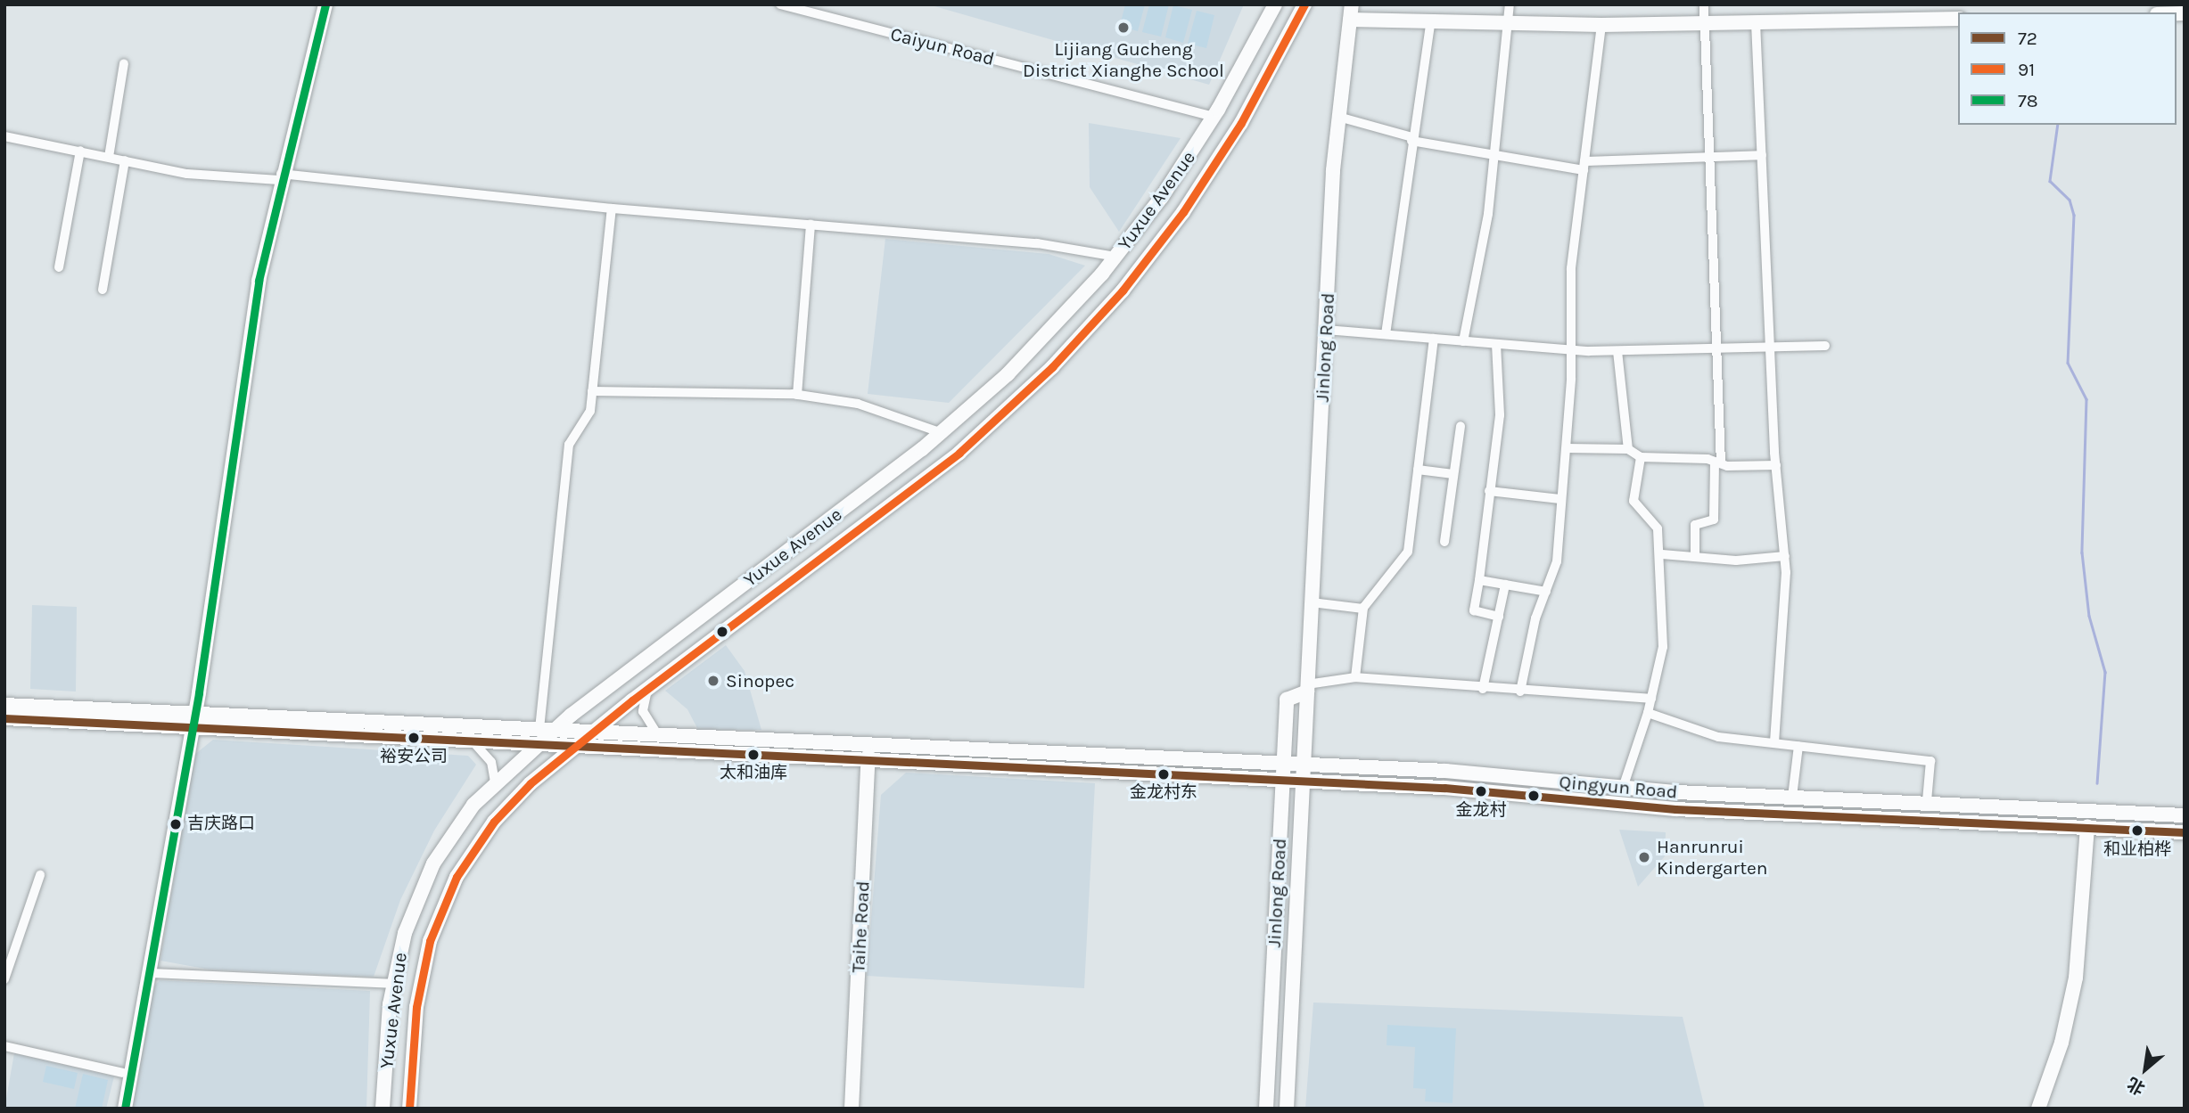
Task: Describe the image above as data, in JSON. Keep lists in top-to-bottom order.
{
  "streets": {
    "main road": [
      "Yuxue Avenue",
      "Jinlong Road",
      "Qingyun Road",
      "Taihe Road"
    ],
    "street": ["Caiyun Road"]
  },
  "crossings": [
    ["Caiyun Road", "Yuxue Avenue"],
    ["Yuxue Avenue", "Qingyun Road"],
    ["Jinlong Road", "Qingyun Road"],
    ["Qingyun Road", "Taihe Road"]
  ],
  "places": [
    "Lijiang Gucheng District Xianghe School",
    "Sinopec",
    "裕安公司",
    "太和油库",
    "金龙村东",
    "金龙村",
    "吉庆路口",
    "和业柏桦",
    "Hanrunrui Kindergarten"
  ],
  "lines": ["transit line 91", "transit line 78", "transit line 72"],
  "legend": ["72", "91", "78"],
  "north": "bottom left"
}
